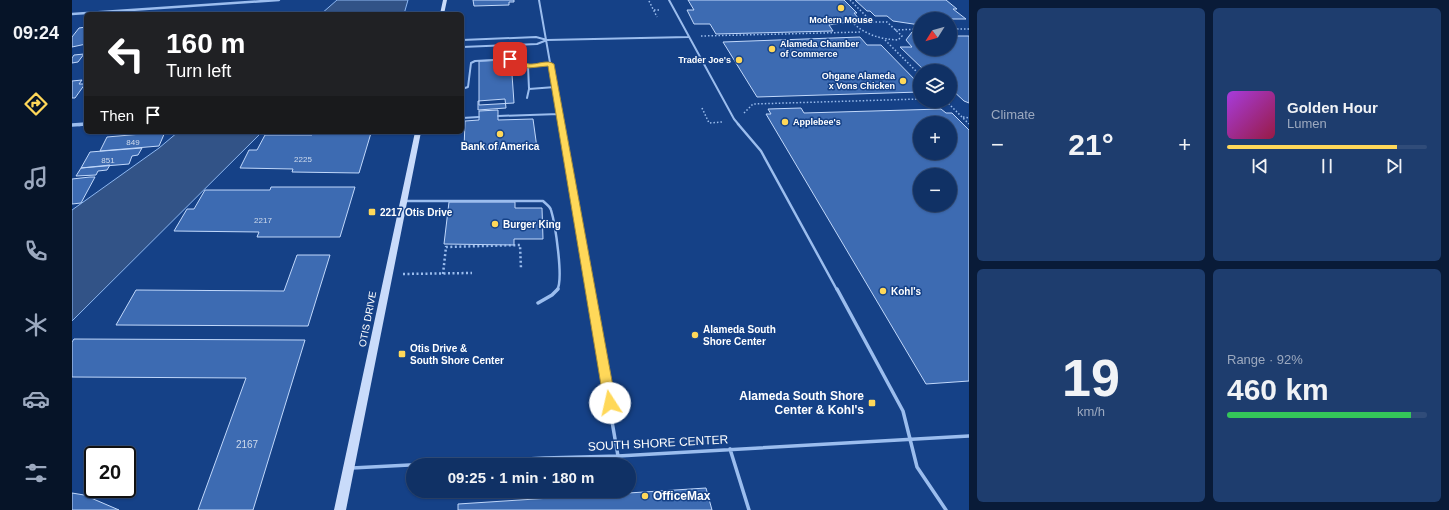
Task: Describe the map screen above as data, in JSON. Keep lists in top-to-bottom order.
{
  "streets": {
    "main road": ["OTIS DRIVE"],
    "lane": ["SOUTH SHORE CENTER"]
  },
  "crossings": [
    ["OTIS DRIVE", "SOUTH SHORE CENTER"]
  ],
  "places": {
    "other": [
      "Modern Mouse",
      "Alameda Chamber of Commerce",
      "Trader Joe's",
      "Ohgane Alameda x Vons Chicken",
      "Applebee's",
      "Bank of America",
      "Burger King",
      "Kohl's",
      "Alameda South Shore Center",
      "OfficeMax"
    ],
    "transit": ["2217 Otis Drive", "Otis Drive & South Shore Center", "Alameda South Shore Center & Kohl's"]
  },
  "house_numbers": [
    "849",
    "2225",
    "851",
    "2217",
    "2167"
  ],
  "north": "bottom left",
  "page": {
    "tabs": "09:24",
    "tile": [
      "Climate",
      ["19", "km/h"],
      ["Range · 92%", "460 km"]
    ],
    "map_buttons": ["+", "−"],
    "turn": ["160 m", "Turn left"],
    "song": ["Golden Hour", "Lumen"],
    "then": "Then",
    "heat": ["−", "21°", "+"],
    "limit": "20",
    "trip": "09:25 · 1 min · 180 m"
  }
}
